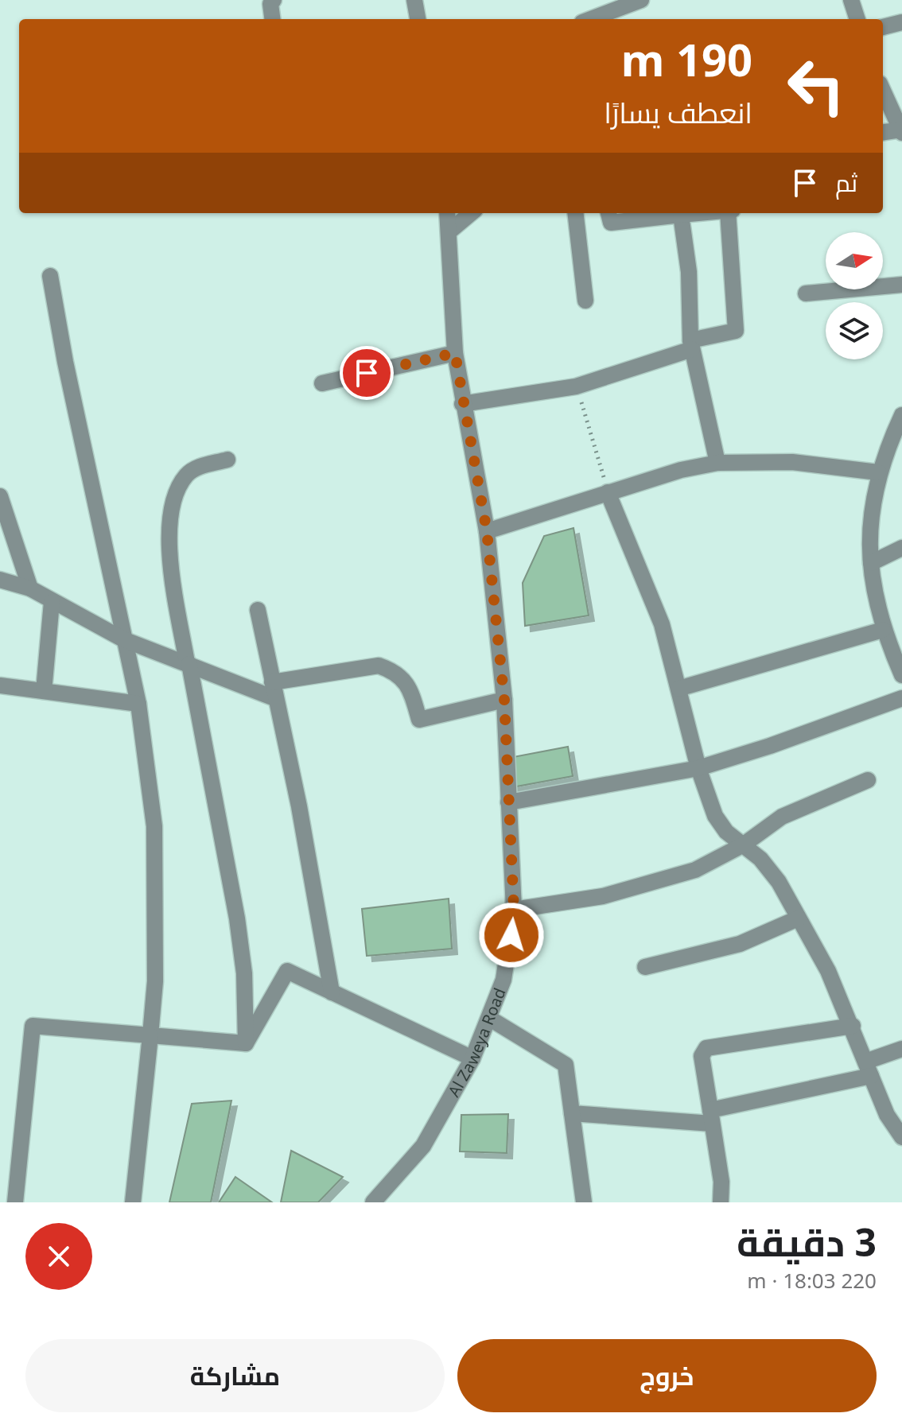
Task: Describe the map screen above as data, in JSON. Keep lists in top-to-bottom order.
{
  "streets": {
    "street": ["Al Zaweya Road"]
  },
  "north": "right",
  "page": {
    "turn": ["190 m", "انعطف يسارًا"],
    "then": "ثم",
    "heading": ["3 دقيقة", "220 m · 18:03"],
    "buttons": ["خروج", "مشاركة"]
  }
}
